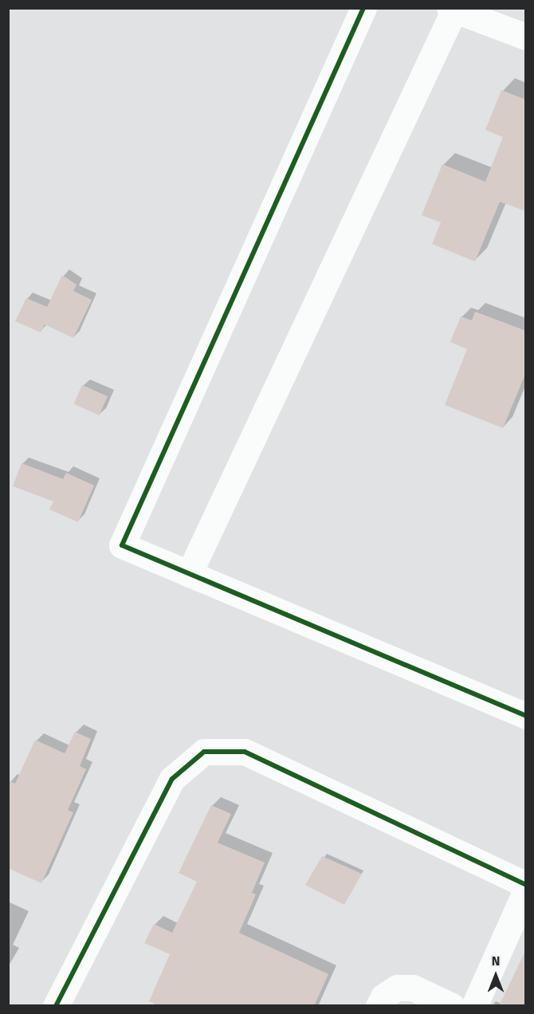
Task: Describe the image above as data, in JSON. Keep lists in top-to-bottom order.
{
  "north": "top"
}
